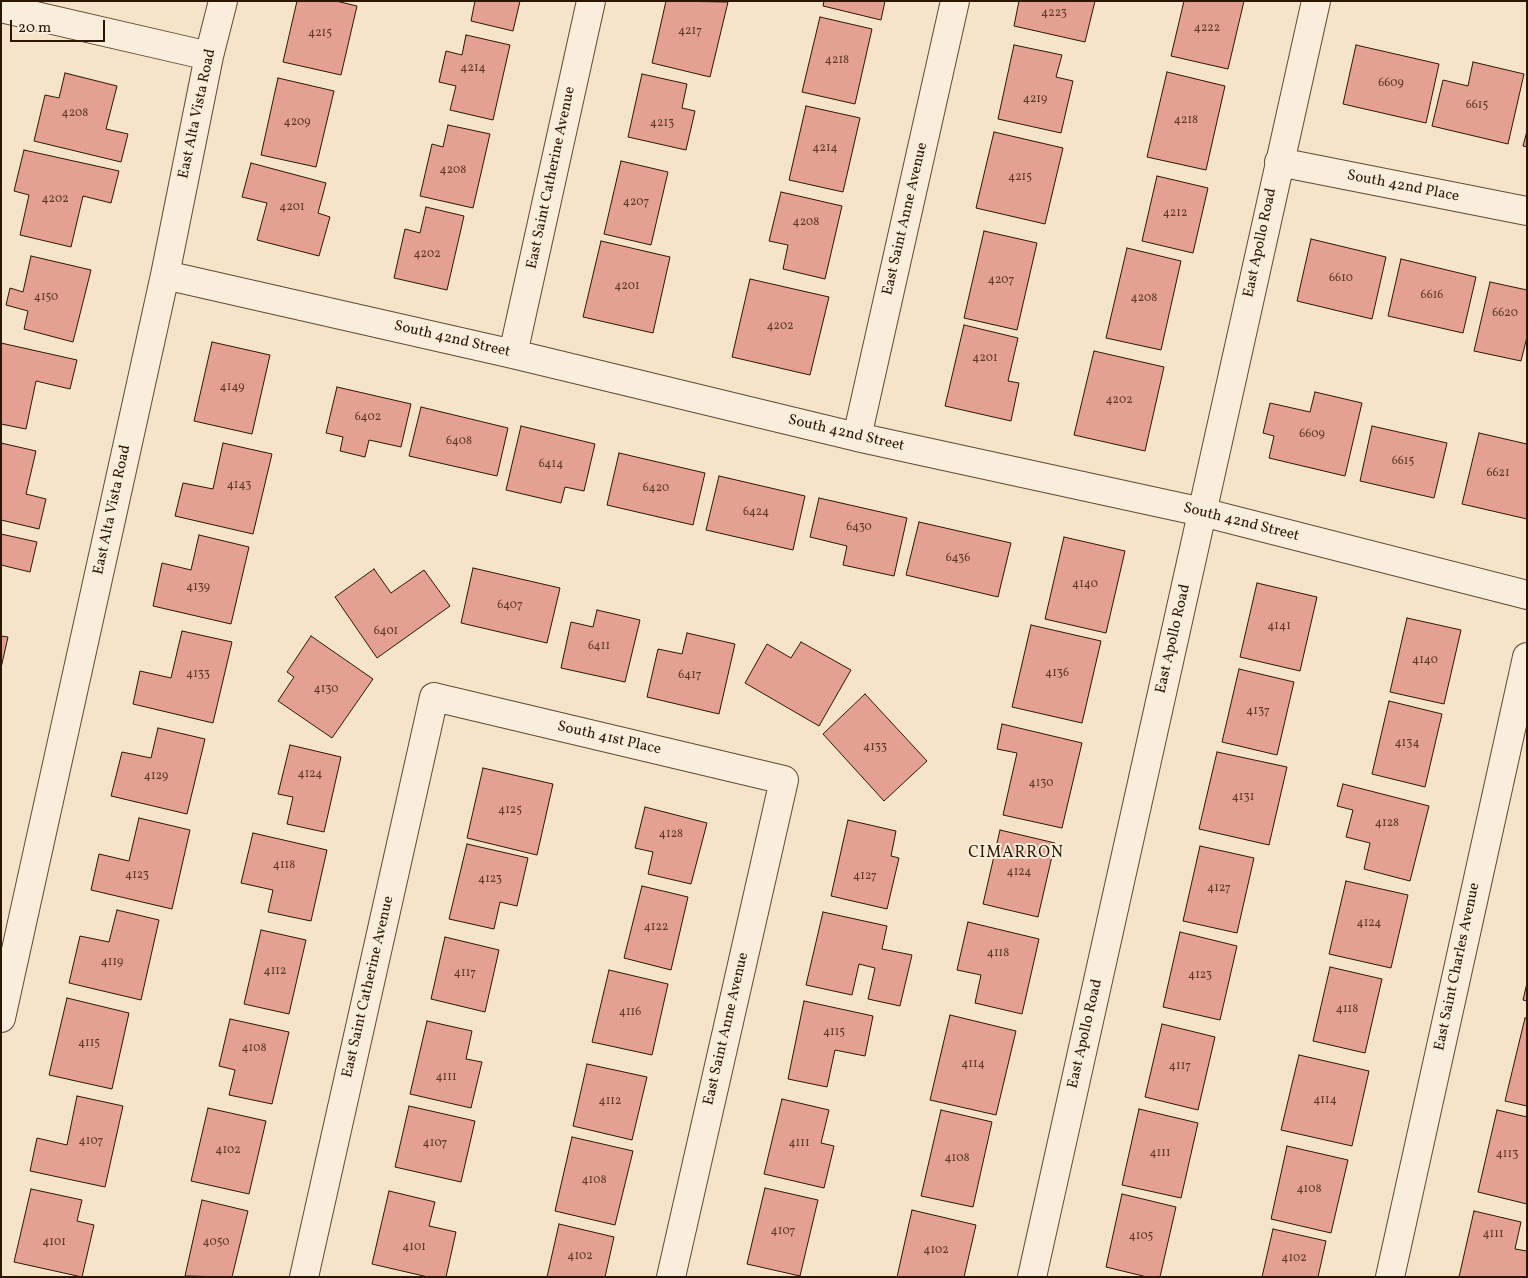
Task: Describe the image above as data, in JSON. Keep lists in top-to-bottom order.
{
  "streets": {
    "street": [
      "East Alta Vista Road",
      "East Saint Catherine Avenue",
      "South 42nd Place",
      "East Saint Anne Avenue",
      "East Apollo Road",
      "South 42nd Street",
      "South 41st Place",
      "East Saint Charles Avenue"
    ]
  },
  "crossings": [
    ["East Alta Vista Road", "South 42nd Street"],
    ["East Saint Catherine Avenue", "South 42nd Street"],
    ["East Saint Catherine Avenue", "South 41st Place"],
    ["South 42nd Place", "East Apollo Road"],
    ["East Saint Anne Avenue", "South 42nd Street"],
    ["East Saint Anne Avenue", "South 41st Place"],
    ["East Apollo Road", "South 42nd Street"]
  ],
  "districts": ["CIMARRON"],
  "house_numbers": [
    "4223",
    "4222",
    "4217",
    "4215",
    "4218",
    "4214",
    "6609",
    "4219",
    "6615",
    "4208",
    "4218",
    "4209",
    "4213",
    "4214",
    "4208",
    "4215",
    "4202",
    "4207",
    "4201",
    "4212",
    "4208",
    "4202",
    "6610",
    "4207",
    "4201",
    "6616",
    "4150",
    "4208",
    "6620",
    "4202",
    "4201",
    "4149",
    "4202",
    "6402",
    "6609",
    "6408",
    "6615",
    "6414",
    "6621",
    "4143",
    "6420",
    "6424",
    "6430",
    "6436",
    "4140",
    "4139",
    "6407",
    "4141",
    "6401",
    "6411",
    "4140",
    "4136",
    "4133",
    "6417",
    "4130",
    "4137",
    "4134",
    "4133",
    "4124",
    "4129",
    "4130",
    "4131",
    "4125",
    "4128",
    "4128",
    "4118",
    "4124",
    "4123",
    "4127",
    "4123",
    "4127",
    "4124",
    "4122",
    "4118",
    "4119",
    "4112",
    "4117",
    "4123",
    "4118",
    "4116",
    "4115",
    "4115",
    "4108",
    "4114",
    "4117",
    "4111",
    "4114",
    "4112",
    "4107",
    "4107",
    "4111",
    "4102",
    "4111",
    "4113",
    "4108",
    "4108",
    "4108",
    "4107",
    "4111",
    "4105",
    "4101",
    "4050",
    "4101",
    "4102",
    "4102",
    "4102"
  ],
  "scale_bar": "20 m"
}
